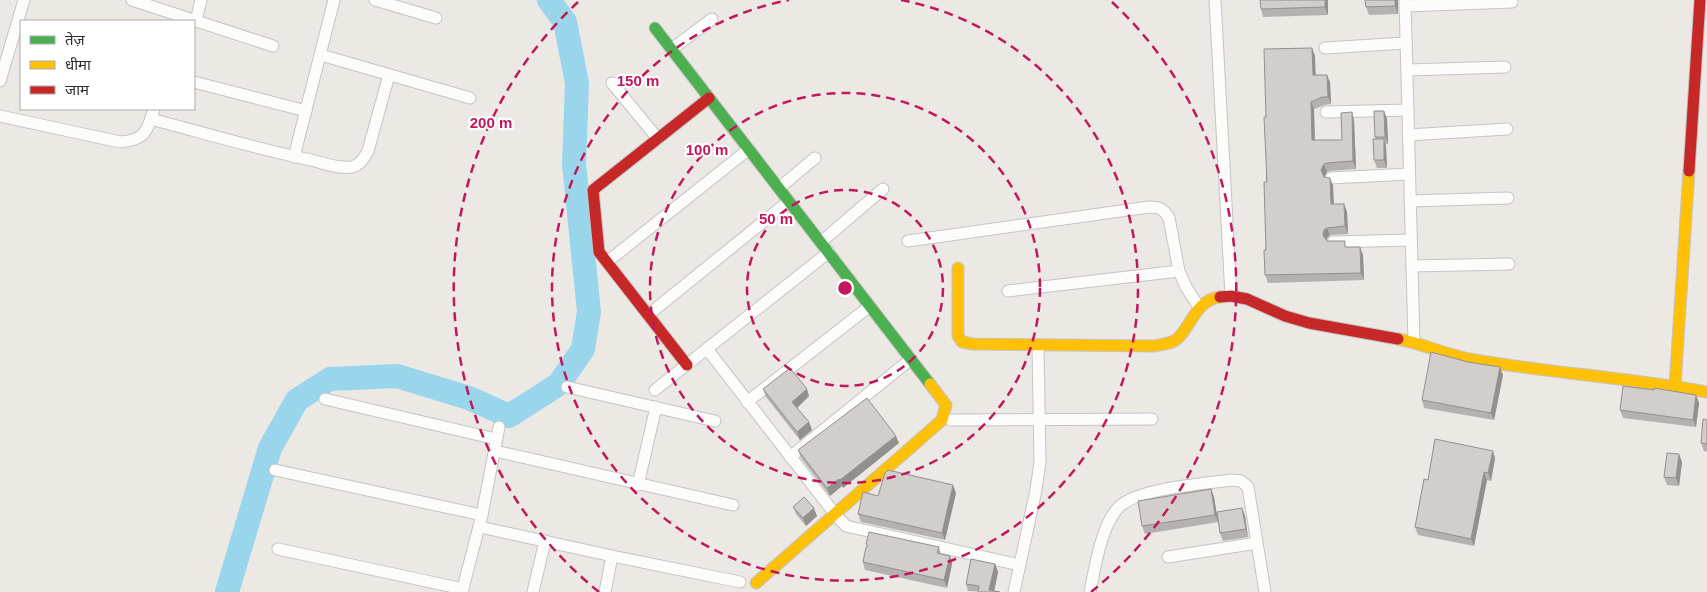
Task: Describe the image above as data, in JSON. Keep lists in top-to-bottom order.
{
  "legend": ["तेज़", "धीमा", "जाम"],
  "rings": [
    "150 m",
    "200 m",
    "100 m",
    "50 m"
  ]
}
